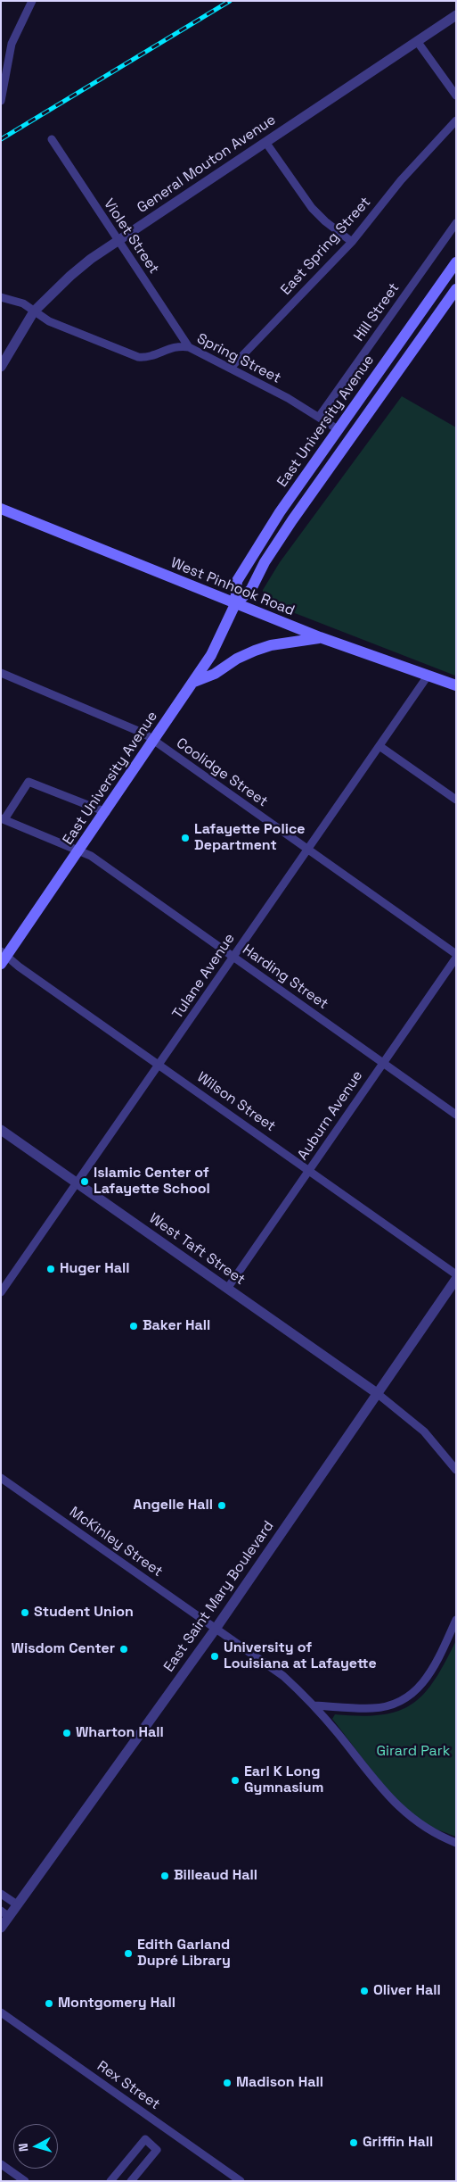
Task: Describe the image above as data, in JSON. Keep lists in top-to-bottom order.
{
  "streets": {
    "main road": ["East University Avenue", "West Pinhook Road"],
    "street": [
      "General Mouton Avenue",
      "Violet Street",
      "East Spring Street",
      "Hill Street",
      "Spring Street",
      "Coolidge Street",
      "Tulane Avenue",
      "Harding Street",
      "Wilson Street",
      "Auburn Avenue",
      "West Taft Street",
      "McKinley Street",
      "East Saint Mary Boulevard",
      "Rex Street"
    ]
  },
  "crossings": [
    ["General Mouton Avenue", "Violet Street"],
    ["General Mouton Avenue", "Spring Street"],
    ["Violet Street", "Spring Street"],
    ["East Spring Street", "Spring Street"],
    ["Hill Street", "Spring Street"],
    ["Spring Street", "East University Avenue"],
    ["East University Avenue", "West Pinhook Road"],
    ["East University Avenue", "Coolidge Street"],
    ["East University Avenue", "Harding Street"],
    ["East University Avenue", "Wilson Street"],
    ["West Pinhook Road", "Tulane Avenue"],
    ["Coolidge Street", "Tulane Avenue"],
    ["Coolidge Street", "Auburn Avenue"],
    ["Tulane Avenue", "Harding Street"],
    ["Tulane Avenue", "Wilson Street"],
    ["Tulane Avenue", "West Taft Street"],
    ["Harding Street", "Auburn Avenue"],
    ["Wilson Street", "Auburn Avenue"],
    ["Auburn Avenue", "West Taft Street"],
    ["West Taft Street", "East Saint Mary Boulevard"],
    ["McKinley Street", "East Saint Mary Boulevard"]
  ],
  "parks": ["Girard Park"],
  "places": [
    "Lafayette Police Department",
    "Islamic Center of Lafayette School",
    "Huger Hall",
    "Baker Hall",
    "Angelle Hall",
    "Student Union",
    "Wisdom Center",
    "University of Louisiana at Lafayette",
    "Wharton Hall",
    "Earl K Long Gymnasium",
    "Billeaud Hall",
    "Edith Garland Dupré Library",
    "Oliver Hall",
    "Montgomery Hall",
    "Madison Hall",
    "Griffin Hall"
  ],
  "north": "left"
}
